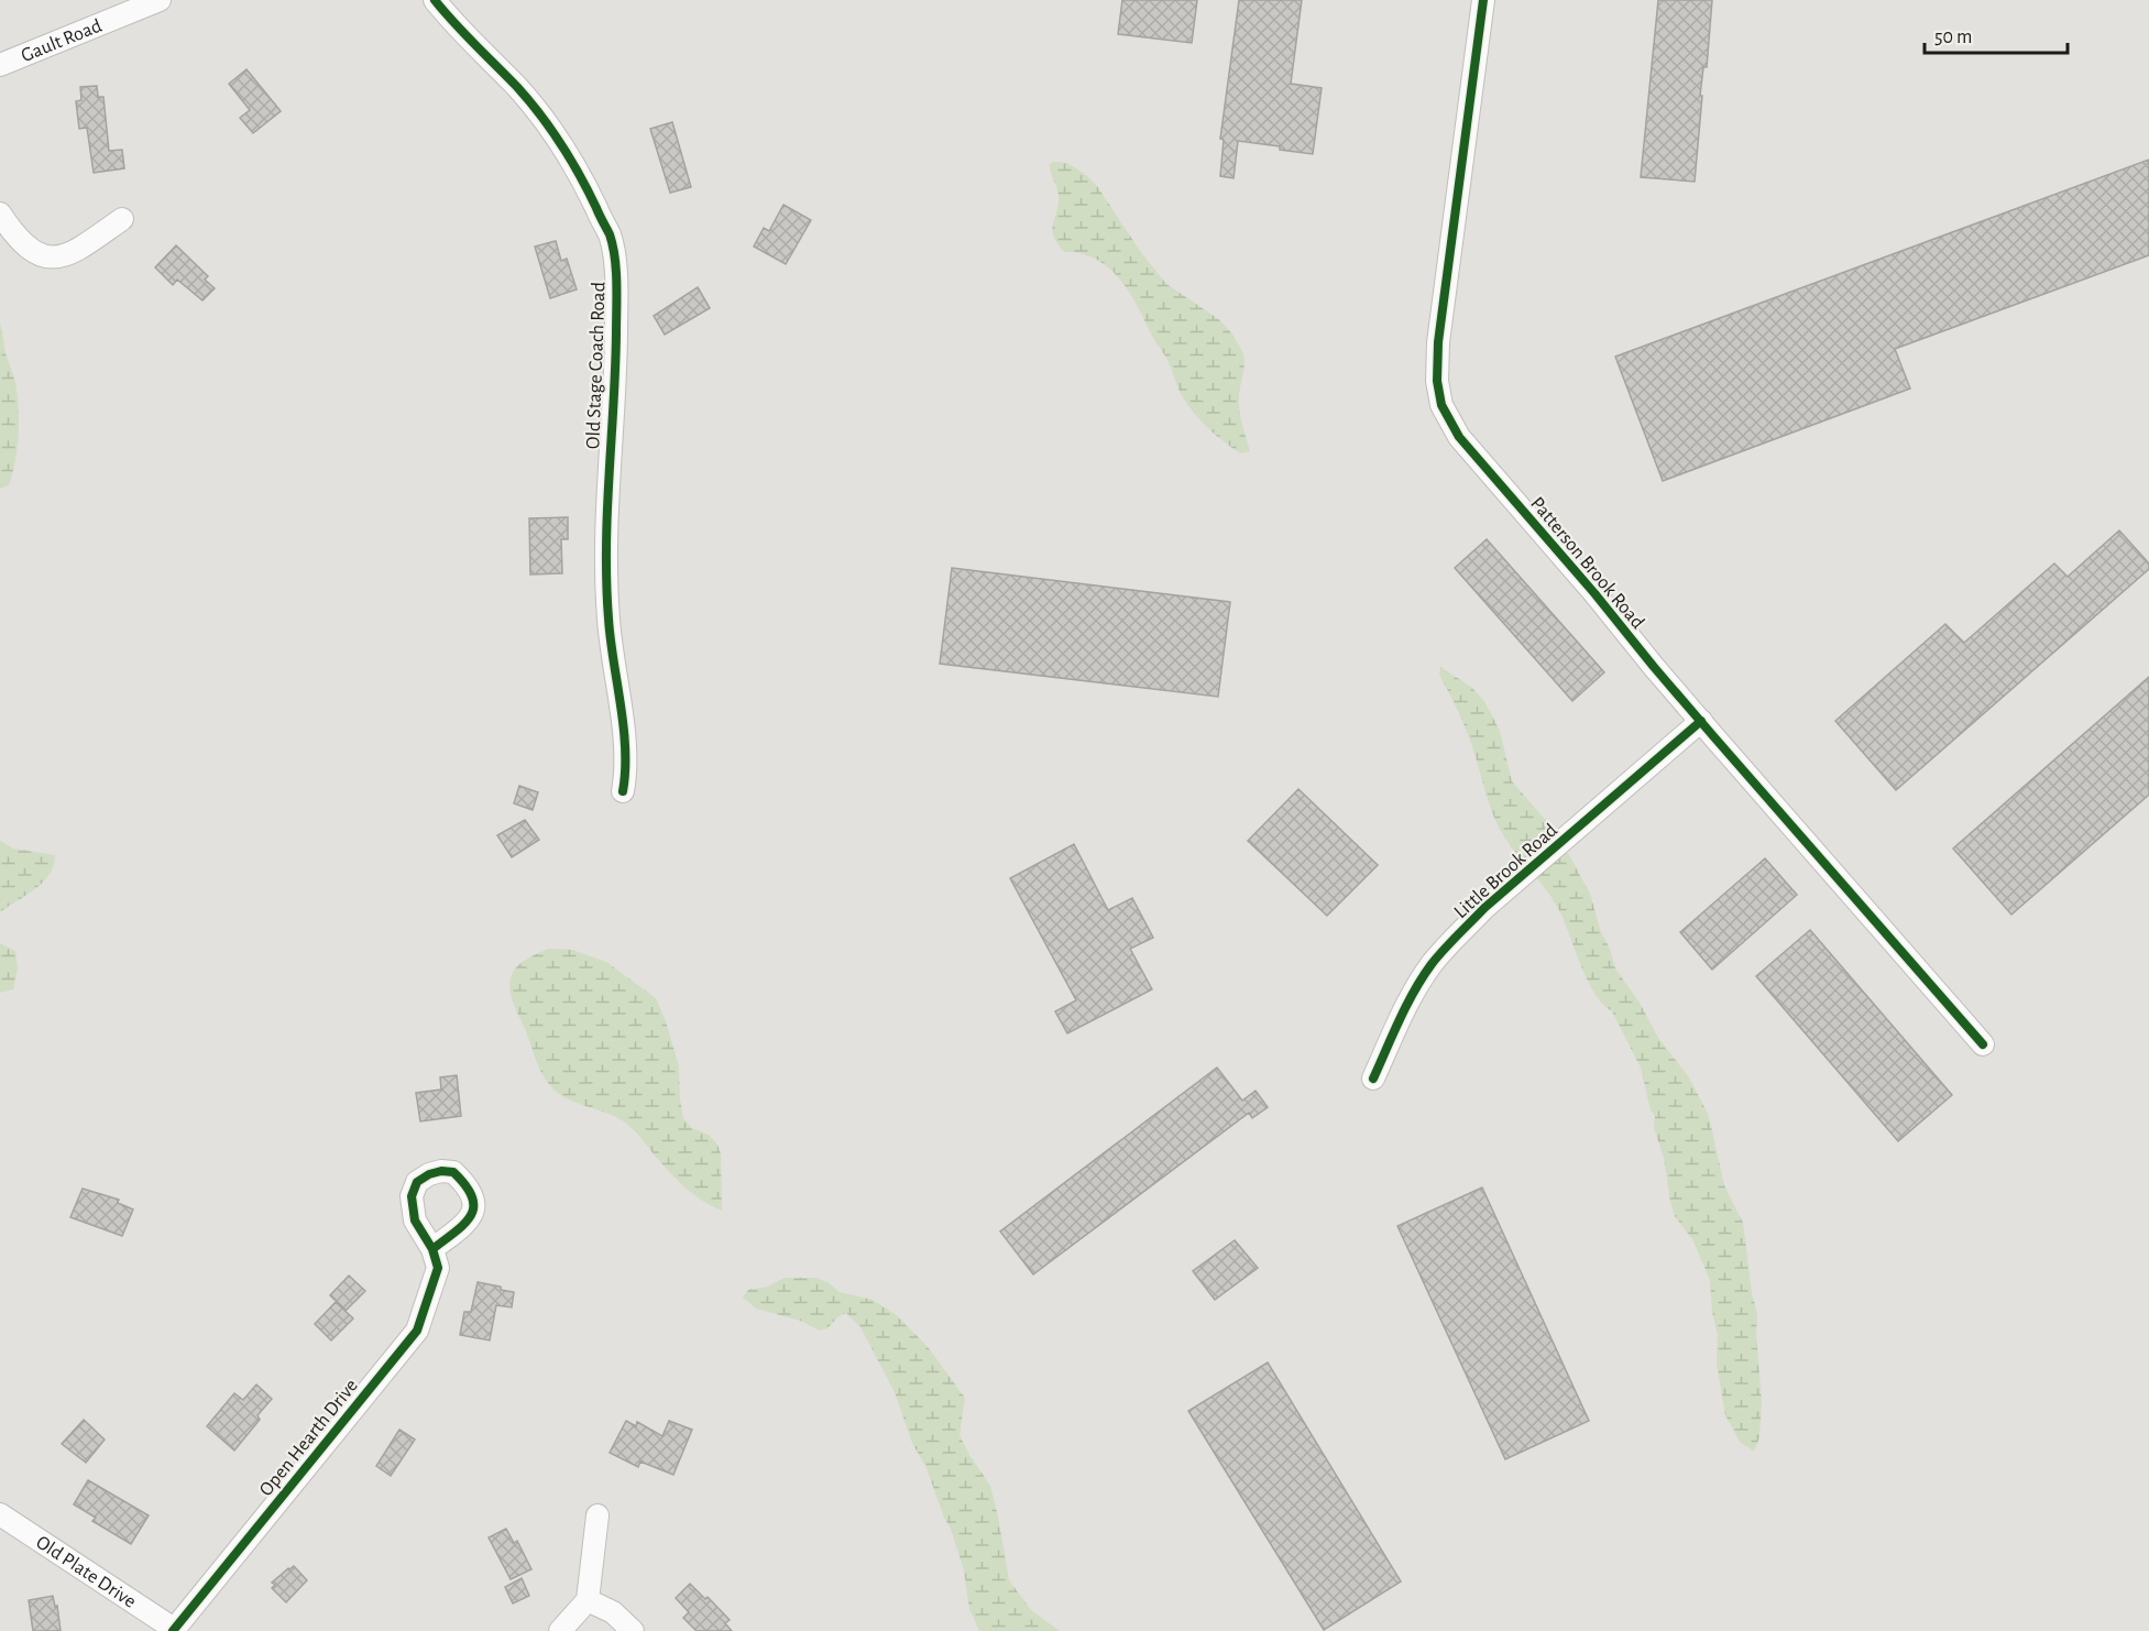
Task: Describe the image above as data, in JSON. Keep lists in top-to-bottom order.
{
  "streets": {
    "street": [
      "Gault Road",
      "Old Stage Coach Road",
      "Patterson Brook Road",
      "Little Brook Road",
      "Open Hearth Drive",
      "Old Plate Drive"
    ]
  },
  "crossings": [
    ["Patterson Brook Road", "Little Brook Road"],
    ["Open Hearth Drive", "Old Plate Drive"]
  ],
  "scale_bar": "50 m"
}
